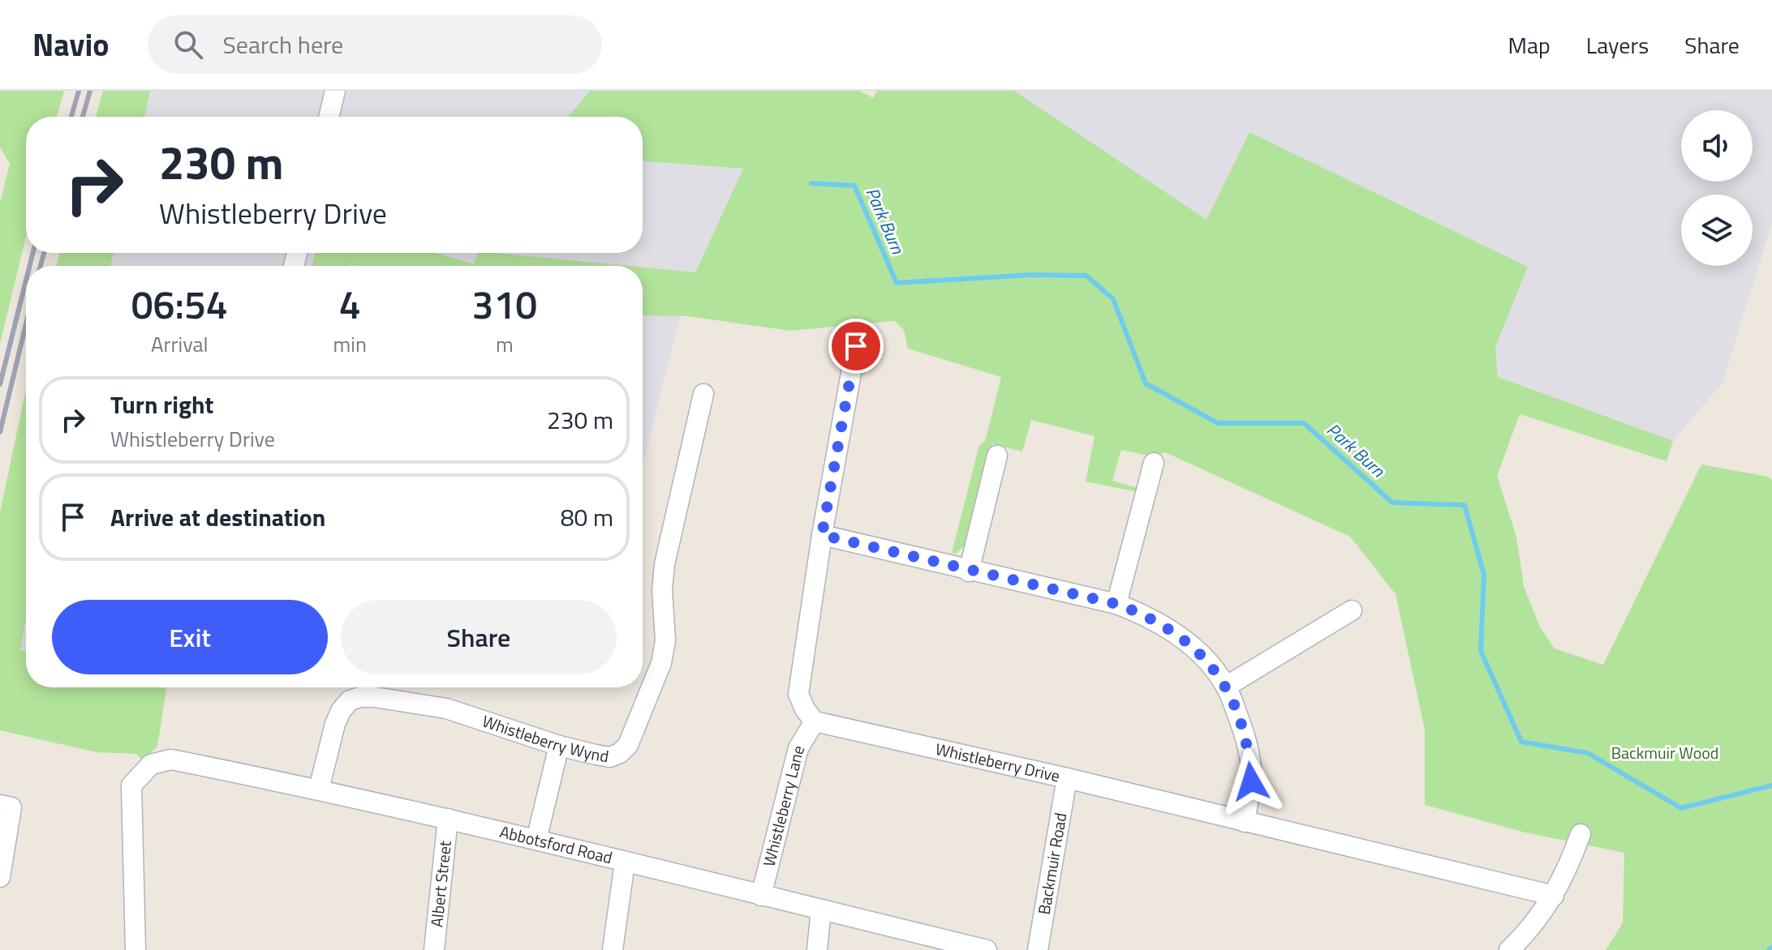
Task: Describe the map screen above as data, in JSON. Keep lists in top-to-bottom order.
{
  "streets": {
    "street": [
      "Whistleberry Wynd",
      "Whistleberry Drive",
      "Whistleberry Lane",
      "Abbotsford Road",
      "Backmuir Road",
      "Albert Street"
    ]
  },
  "crossings": [
    ["Whistleberry Wynd", "Abbotsford Road"],
    ["Whistleberry Drive", "Whistleberry Lane"],
    ["Whistleberry Drive", "Backmuir Road"],
    ["Whistleberry Lane", "Abbotsford Road"],
    ["Abbotsford Road", "Albert Street"]
  ],
  "water": ["Park Burn"],
  "parks": ["Backmuir Wood"],
  "page": {
    "header": "Navio",
    "search": "Search here",
    "nav": ["Map", "Layers", "Share"],
    "turn": ["230 m", "Whistleberry Drive"],
    "eta": [
      "06:54",
      "Arrival",
      "4",
      "min",
      "310",
      "m"
    ],
    "list": [
      {
        "name": "Turn right",
        "note": "Whistleberry Drive",
        "value": "230 m"
      },
      {
        "name": "Arrive at destination",
        "value": "80 m"
      }
    ],
    "buttons": ["Exit", "Share"]
  }
}
